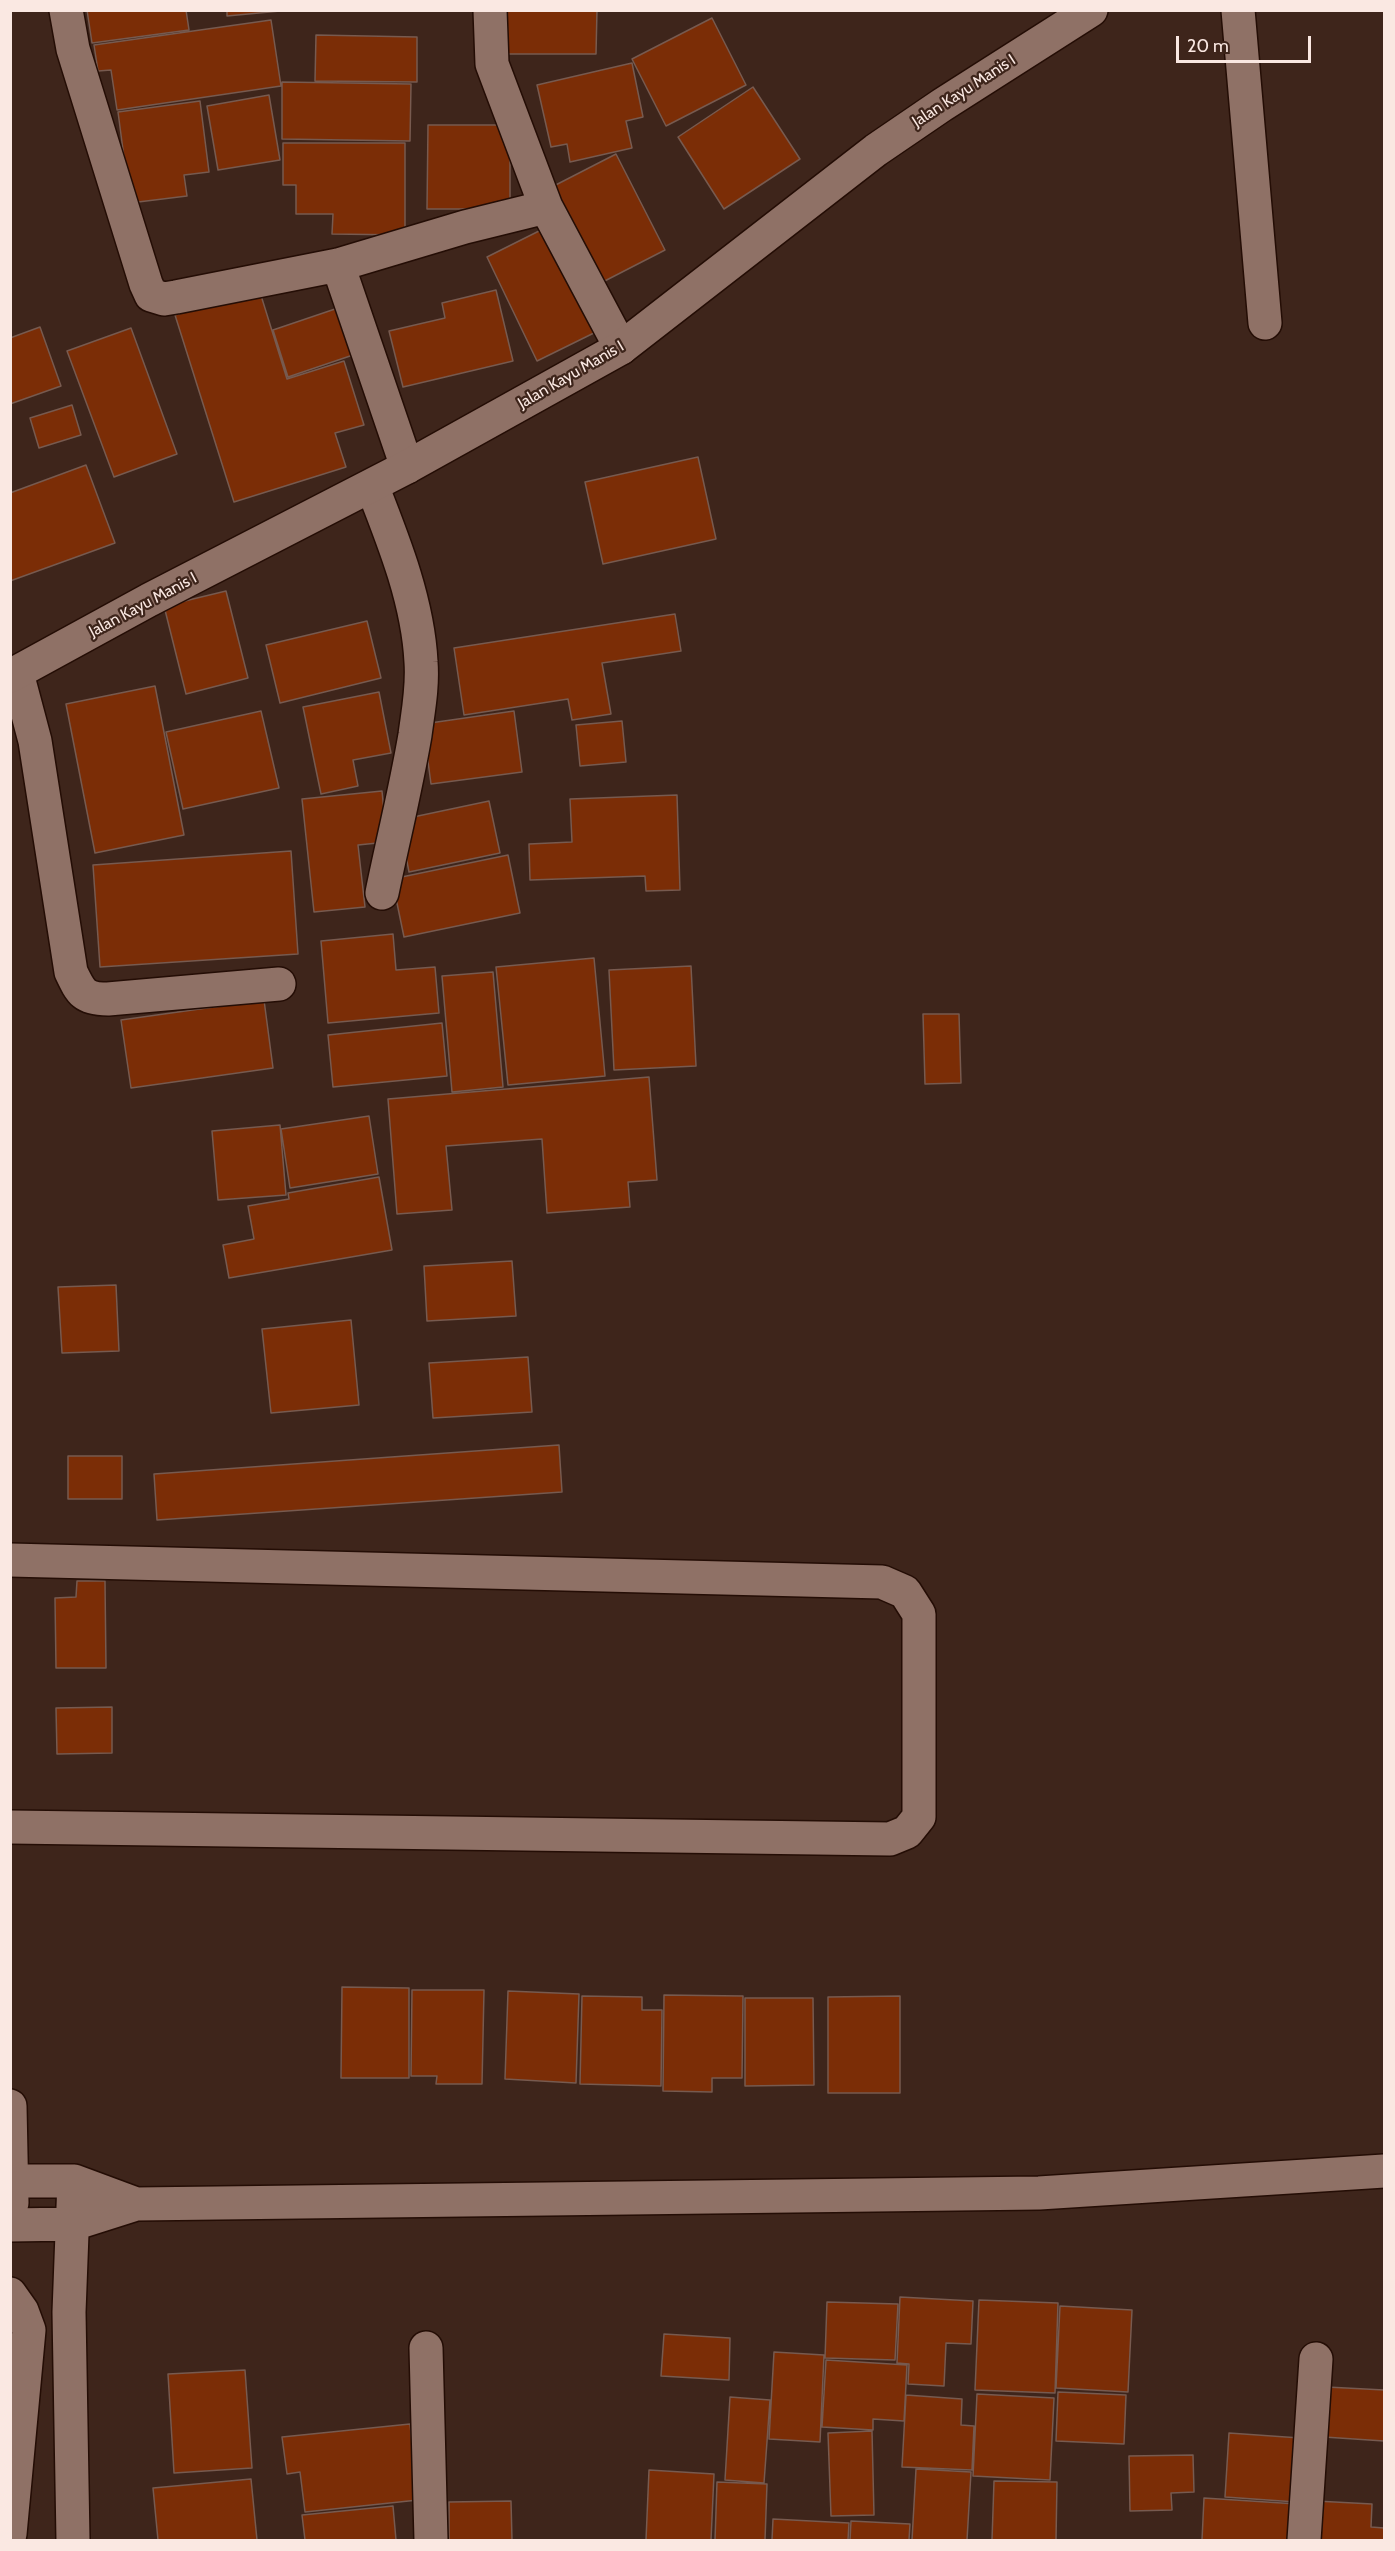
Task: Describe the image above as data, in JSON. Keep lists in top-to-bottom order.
{
  "streets": {
    "street": ["Jalan Kayu Manis I"]
  },
  "scale_bar": "20 m"
}
